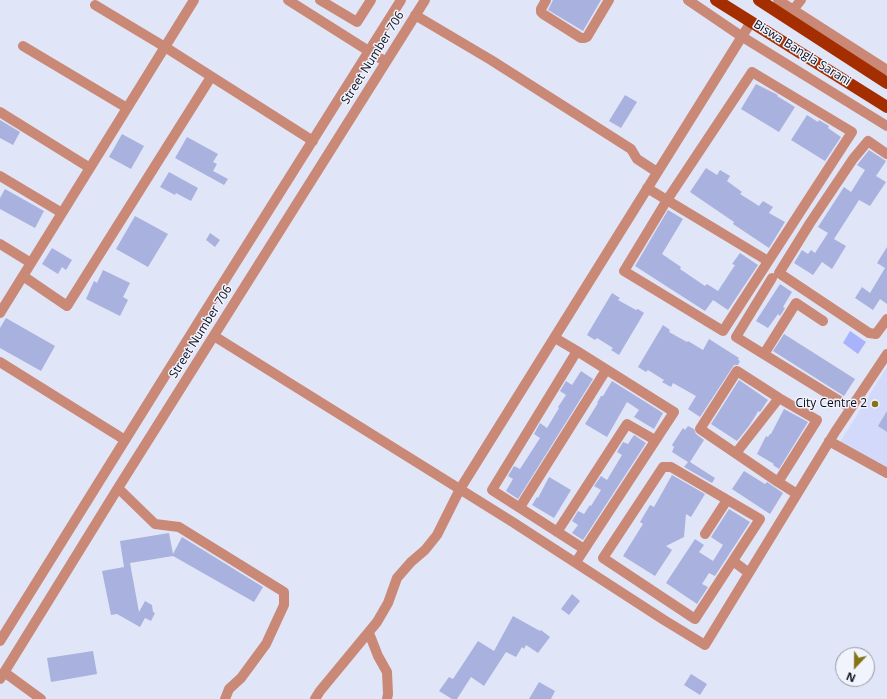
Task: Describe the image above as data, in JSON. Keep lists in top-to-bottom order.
{
  "streets": {
    "main road": ["Biswa Bangla Sarani"],
    "street": ["Street Number 706"]
  },
  "places": ["City Centre 2"],
  "north": "bottom"
}
